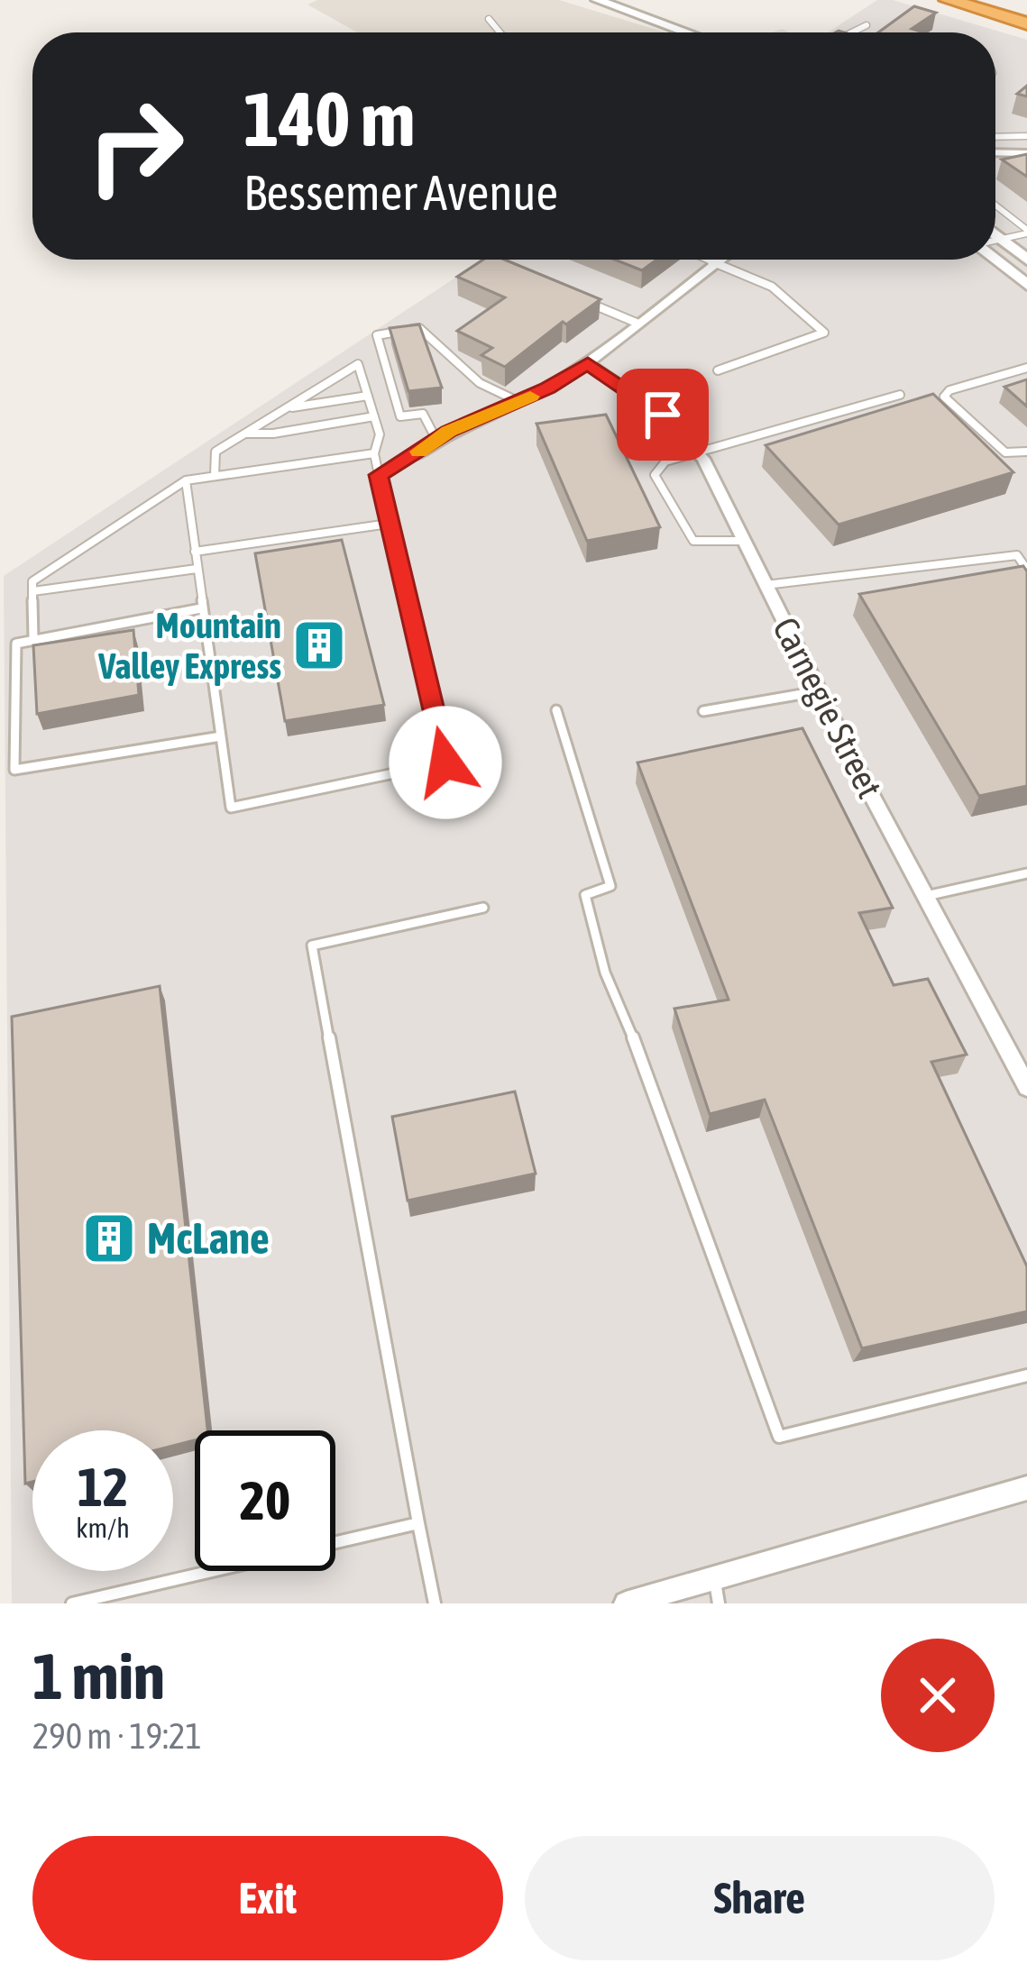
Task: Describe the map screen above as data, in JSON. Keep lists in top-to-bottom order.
{
  "streets": {
    "street": ["Carnegie Street"]
  },
  "places": {
    "building": ["Mountain Valley Express", "McLane"]
  },
  "page": {
    "turn": ["140 m", "Bessemer Avenue"],
    "speed": "12 km/h",
    "limit": "20",
    "heading": ["1 min", "290 m · 19:21"],
    "buttons": ["Exit", "Share"]
  }
}
